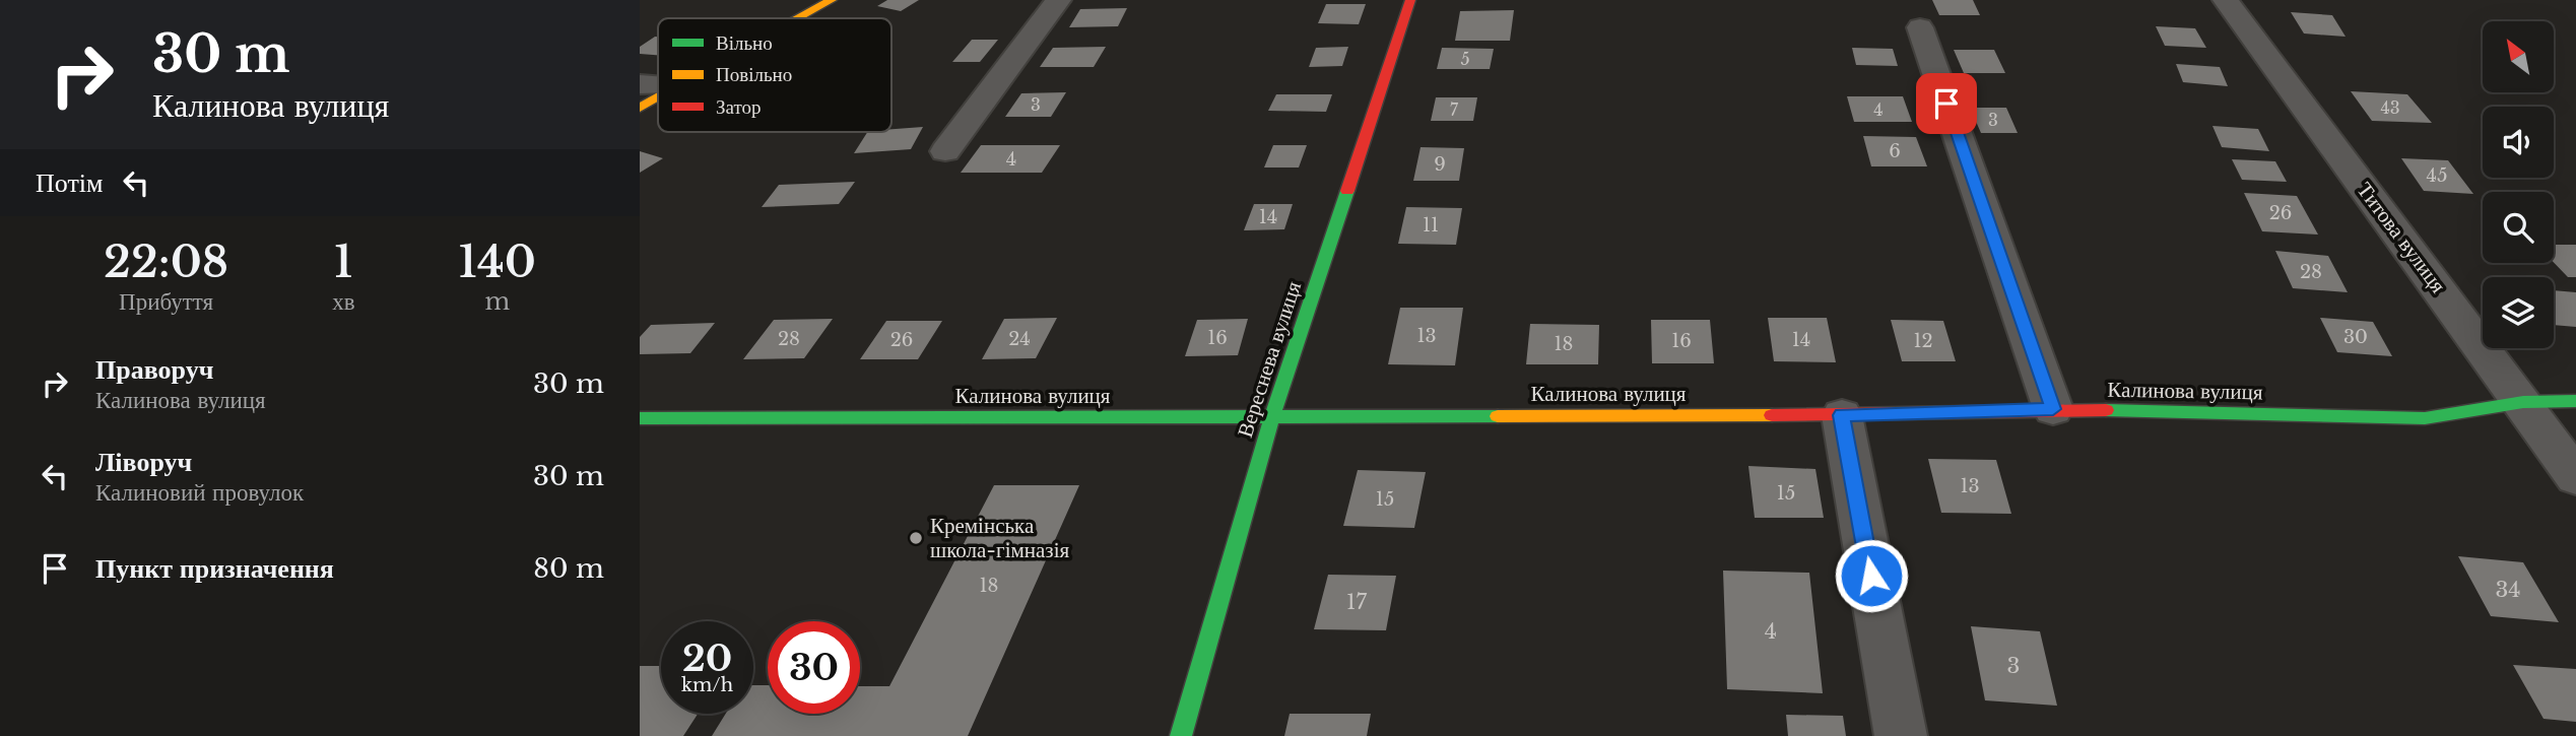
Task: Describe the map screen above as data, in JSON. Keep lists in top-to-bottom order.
{
  "streets": {
    "street": ["Титова вулиця", "Вереснева вулиця", "Калинова вулиця"]
  },
  "crossings": [
    ["Титова вулиця", "Калинова вулиця"],
    ["Вереснева вулиця", "Калинова вулиця"]
  ],
  "places": ["Кремінська школа-гімназія"],
  "house_numbers": [
    "5",
    "3",
    "43",
    "7",
    "4",
    "3",
    "6",
    "4",
    "9",
    "45",
    "26",
    "14",
    "11",
    "28",
    "13",
    "30",
    "16",
    "28",
    "24",
    "26",
    "14",
    "16",
    "12",
    "18",
    "13",
    "15",
    "15",
    "18",
    "34",
    "17",
    "4",
    "3"
  ],
  "legend": ["Вільно", "Повільно", "Затор"],
  "north": "top left",
  "page": {
    "turn": ["30 m", "Калинова вулиця"],
    "then": "Потім",
    "eta": [
      "22:08",
      "Прибуття",
      "1",
      "хв",
      "140",
      "m"
    ],
    "list": [
      {
        "name": "Праворуч",
        "note": "Калинова вулиця",
        "value": "30 m"
      },
      {
        "name": "Ліворуч",
        "note": "Калиновий провулок",
        "value": "30 m"
      },
      {
        "name": "Пункт призначення",
        "value": "80 m"
      }
    ],
    "speed": "20 km/h",
    "limit": "30"
  }
}
